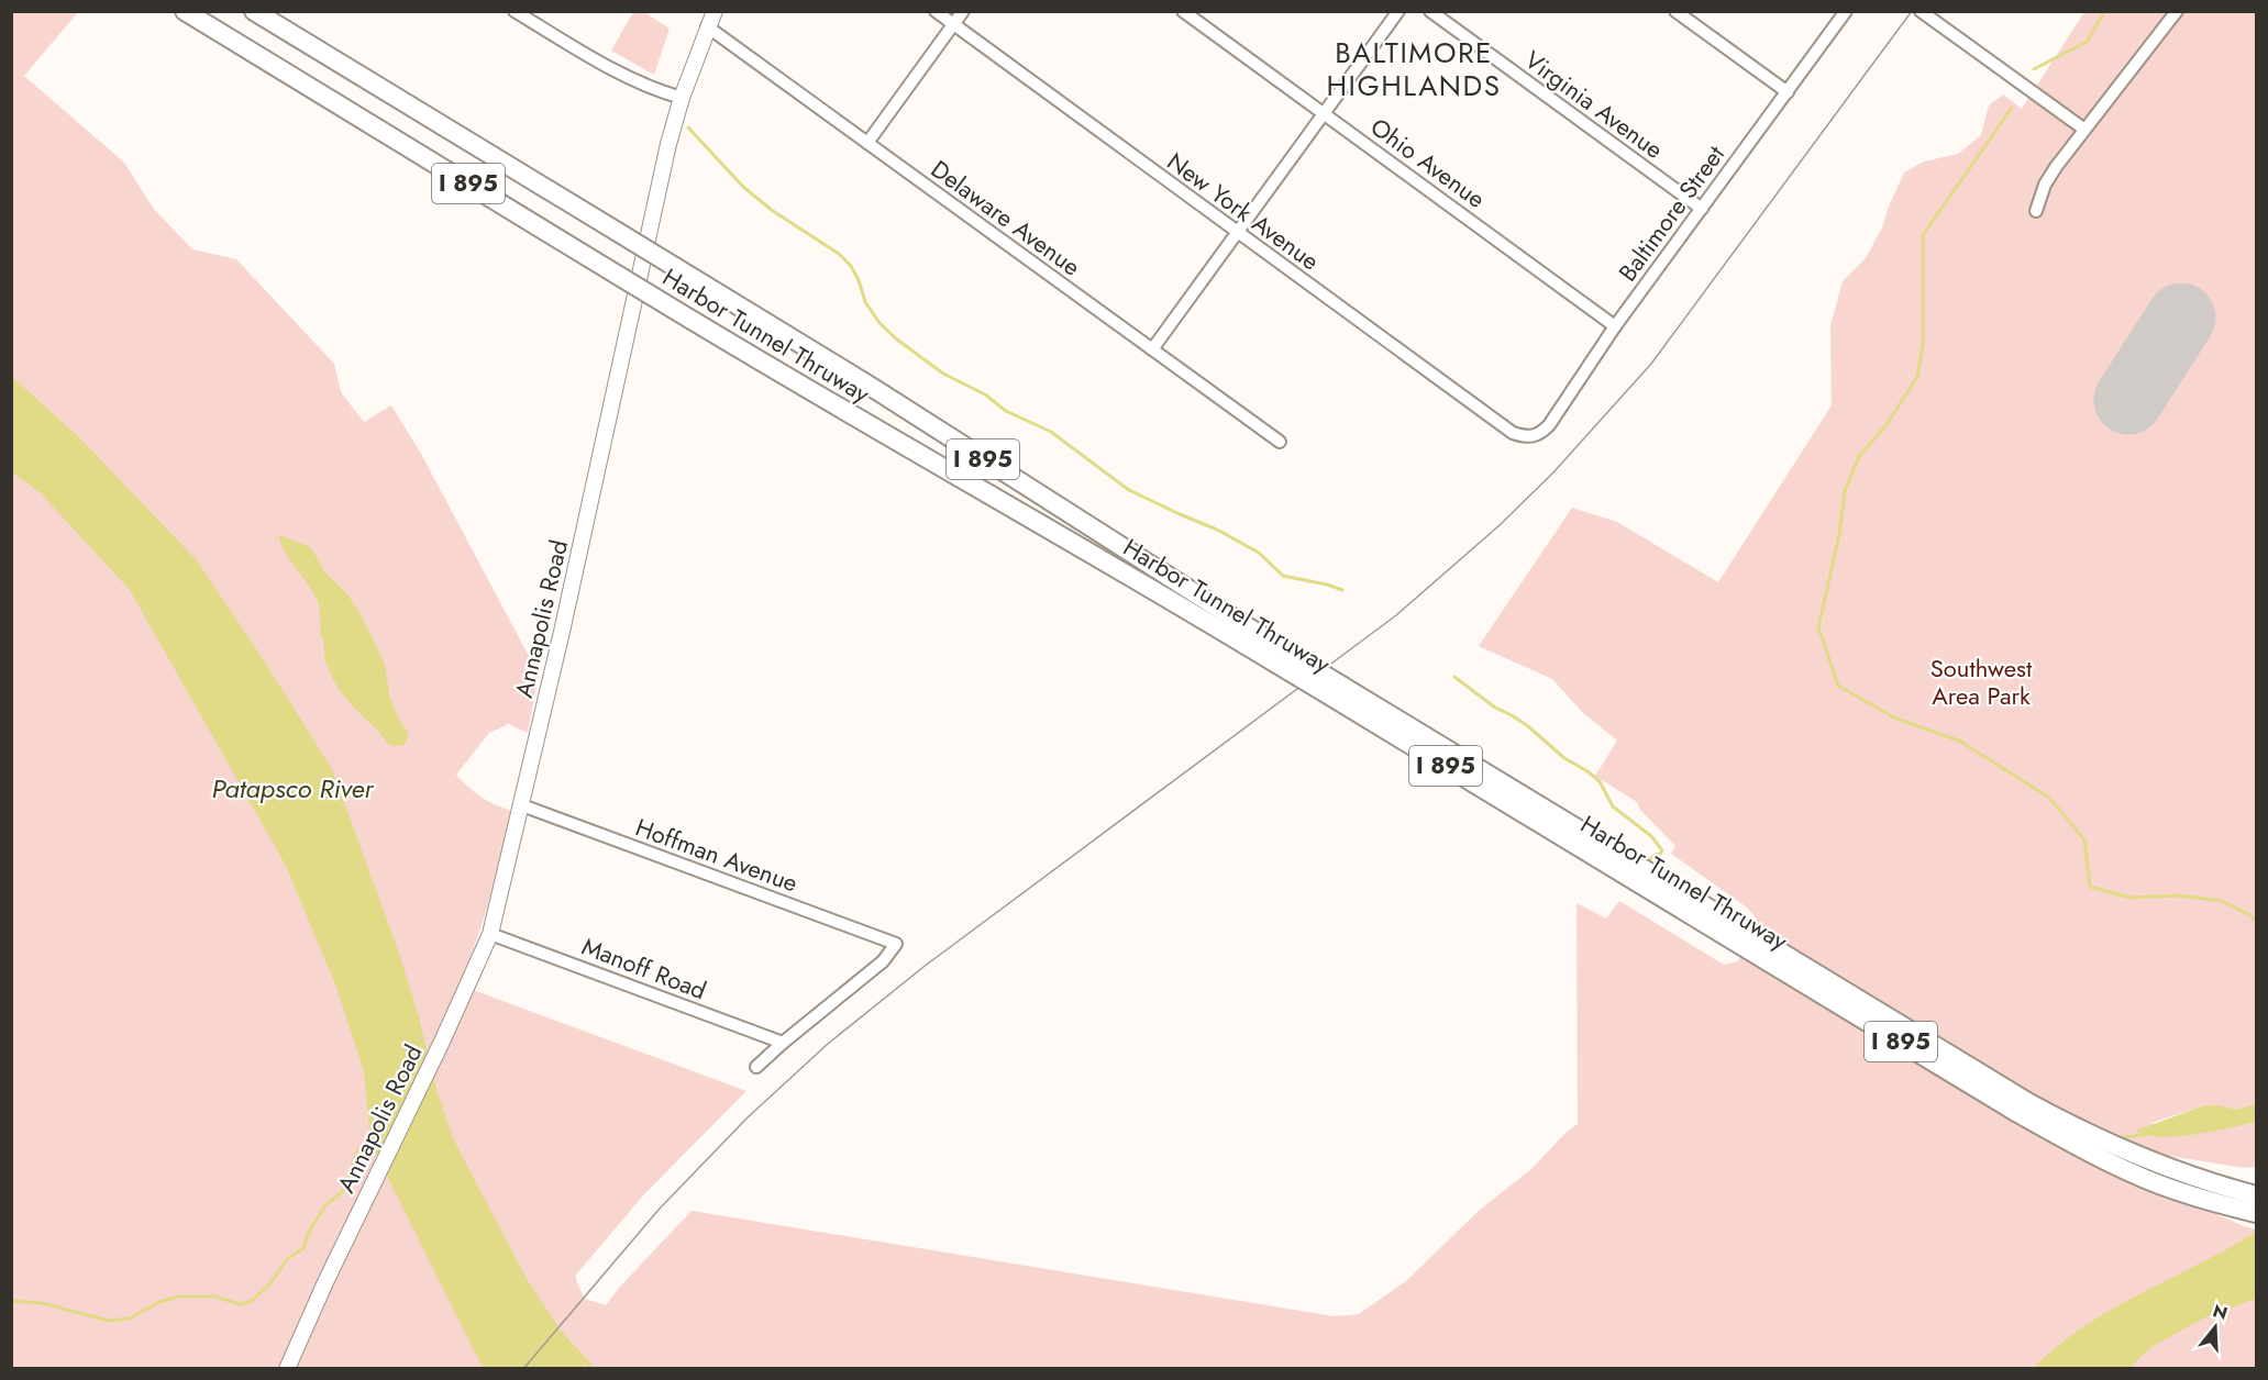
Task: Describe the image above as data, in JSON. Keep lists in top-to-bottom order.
{
  "streets": {
    "highway": ["I 895", "Harbor Tunnel Thruway"],
    "main road": ["Annapolis Road"],
    "street": [
      "Virginia Avenue",
      "Ohio Avenue",
      "New York Avenue",
      "Baltimore Street",
      "Delaware Avenue",
      "Hoffman Avenue",
      "Manoff Road"
    ]
  },
  "crossings": [
    ["Virginia Avenue", "Baltimore Street"],
    ["Ohio Avenue", "Baltimore Street"],
    ["New York Avenue", "Baltimore Street"],
    ["Delaware Avenue", "Annapolis Road"],
    ["Annapolis Road", "Hoffman Avenue"],
    ["Annapolis Road", "Manoff Road"],
    ["Hoffman Avenue", "Manoff Road"]
  ],
  "districts": ["BALTIMORE HIGHLANDS"],
  "water": ["Patapsco River"],
  "parks": ["Southwest Area Park"],
  "north": "top"
}
